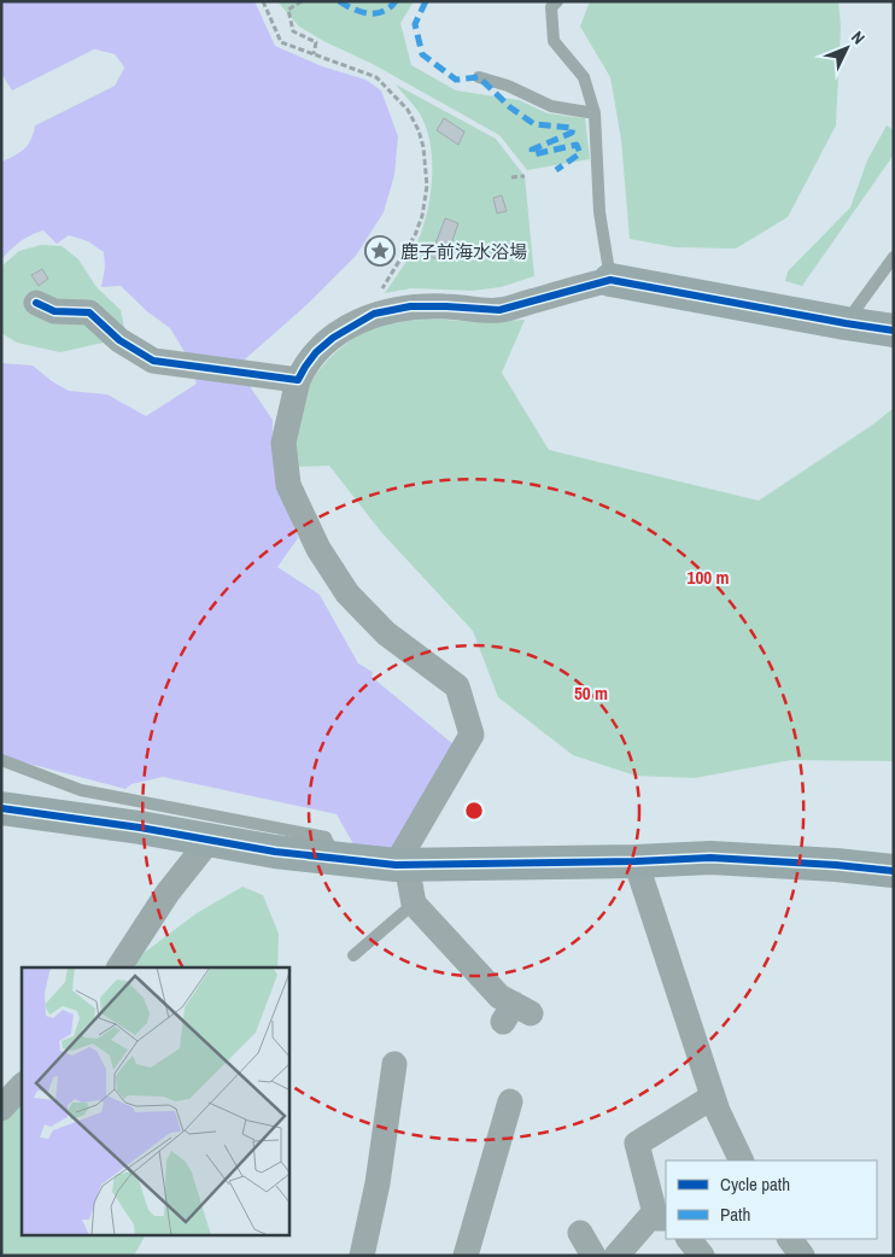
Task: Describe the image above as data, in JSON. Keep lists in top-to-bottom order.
{
  "places": {
    "place": ["鹿子前海水浴場"]
  },
  "legend": ["Cycle path", "Path"],
  "north": "top right",
  "rings": ["100 m", "50 m"]
}
